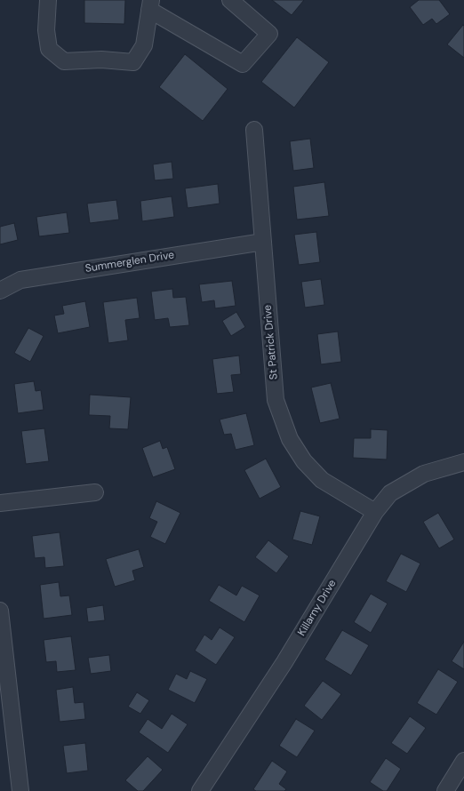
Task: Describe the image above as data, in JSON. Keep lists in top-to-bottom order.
{
  "streets": {
    "street": ["Summerglen Drive", "St Patrick Drive", "Killarny Drive"]
  },
  "crossings": [
    ["Summerglen Drive", "St Patrick Drive"],
    ["St Patrick Drive", "Killarny Drive"]
  ]
}
